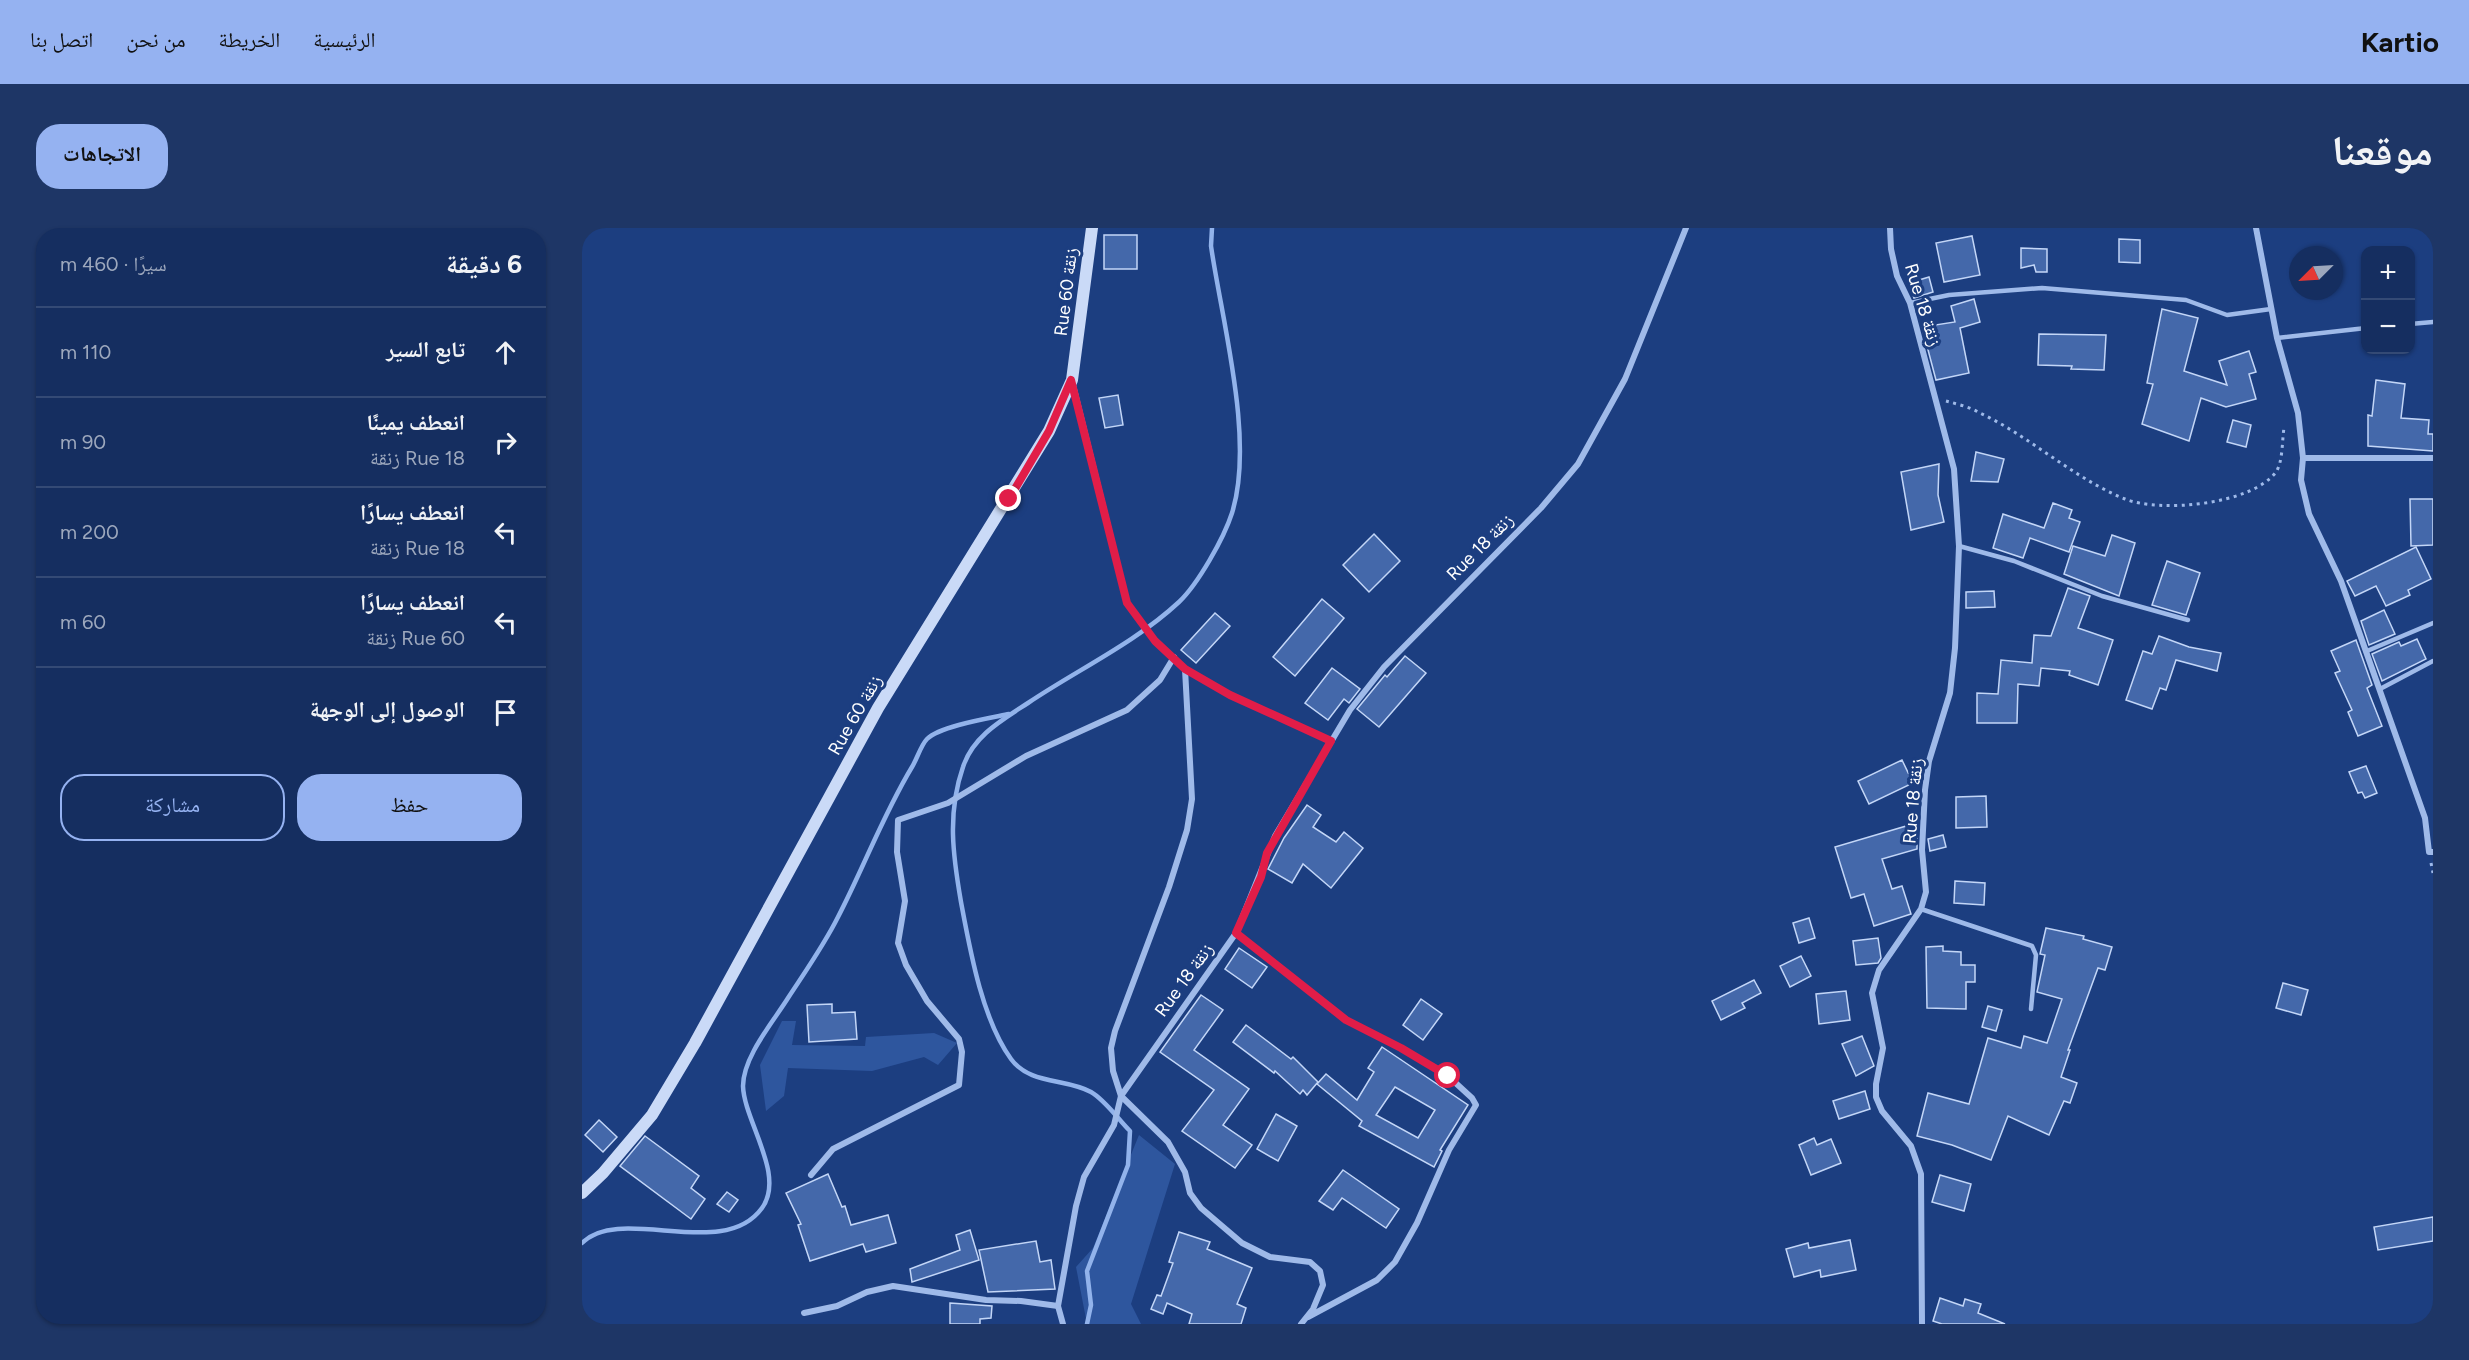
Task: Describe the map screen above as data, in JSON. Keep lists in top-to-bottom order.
{
  "streets": {
    "street": ["Rue 60 زنقة", "Rue 18 زنقة"]
  },
  "north": "bottom left",
  "page": {
    "header": "Kartio",
    "nav": [
      "الرئيسية",
      "الخريطة",
      "من نحن",
      "اتصل بنا"
    ],
    "title": "موقعنا",
    "buttons": [
      "الاتجاهات",
      ["حفظ", "مشاركة"]
    ],
    "heading": ["6 دقيقة", "سيرًا · 460 m"],
    "map_buttons": ["+", "−"],
    "list": [
      ["تابع السير", "110 m"],
      ["انعطف يمينًا", "Rue 18 زنقة", "90 m"],
      ["انعطف يسارًا", "Rue 18 زنقة", "200 m"],
      ["انعطف يسارًا", "Rue 60 زنقة", "60 m"],
      "الوصول إلى الوجهة"
    ]
  }
}
